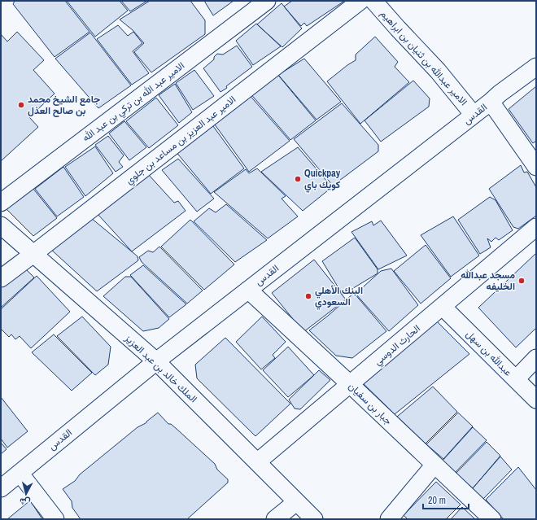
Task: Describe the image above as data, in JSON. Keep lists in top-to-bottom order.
{
  "streets": {
    "street": [
      "الامير عبدالله بن ثنيان بن ابراهيم",
      "الامير عبد الله بن تركي بن عبد الله",
      "القدس",
      "الامير عبد العزيز بن مساعد بن جلوي",
      "الحارث الدوسي",
      "عبدالله بن سهل",
      "الملك خالد بن عبد العزيز",
      "جبار بن سفيان"
    ]
  },
  "crossings": [
    ["الامير عبدالله بن ثنيان بن ابراهيم", "القدس"],
    ["القدس", "الملك خالد بن عبد العزيز"],
    ["القدس", "جبار بن سفيان"],
    ["الامير عبد العزيز بن مساعد بن جلوي", "الملك خالد بن عبد العزيز"],
    ["الحارث الدوسي", "عبدالله بن سهل"],
    ["الحارث الدوسي", "الملك خالد بن عبد العزيز"],
    ["الحارث الدوسي", "جبار بن سفيان"]
  ],
  "places": [
    "جامع الشيخ محمد بن صالح العذل",
    "Quickpay كويك باي",
    "مسجد عبدالله الخليفه",
    "البنك الأهلي السعودي"
  ],
  "scale_bar": "20 m",
  "north": "bottom"
}
